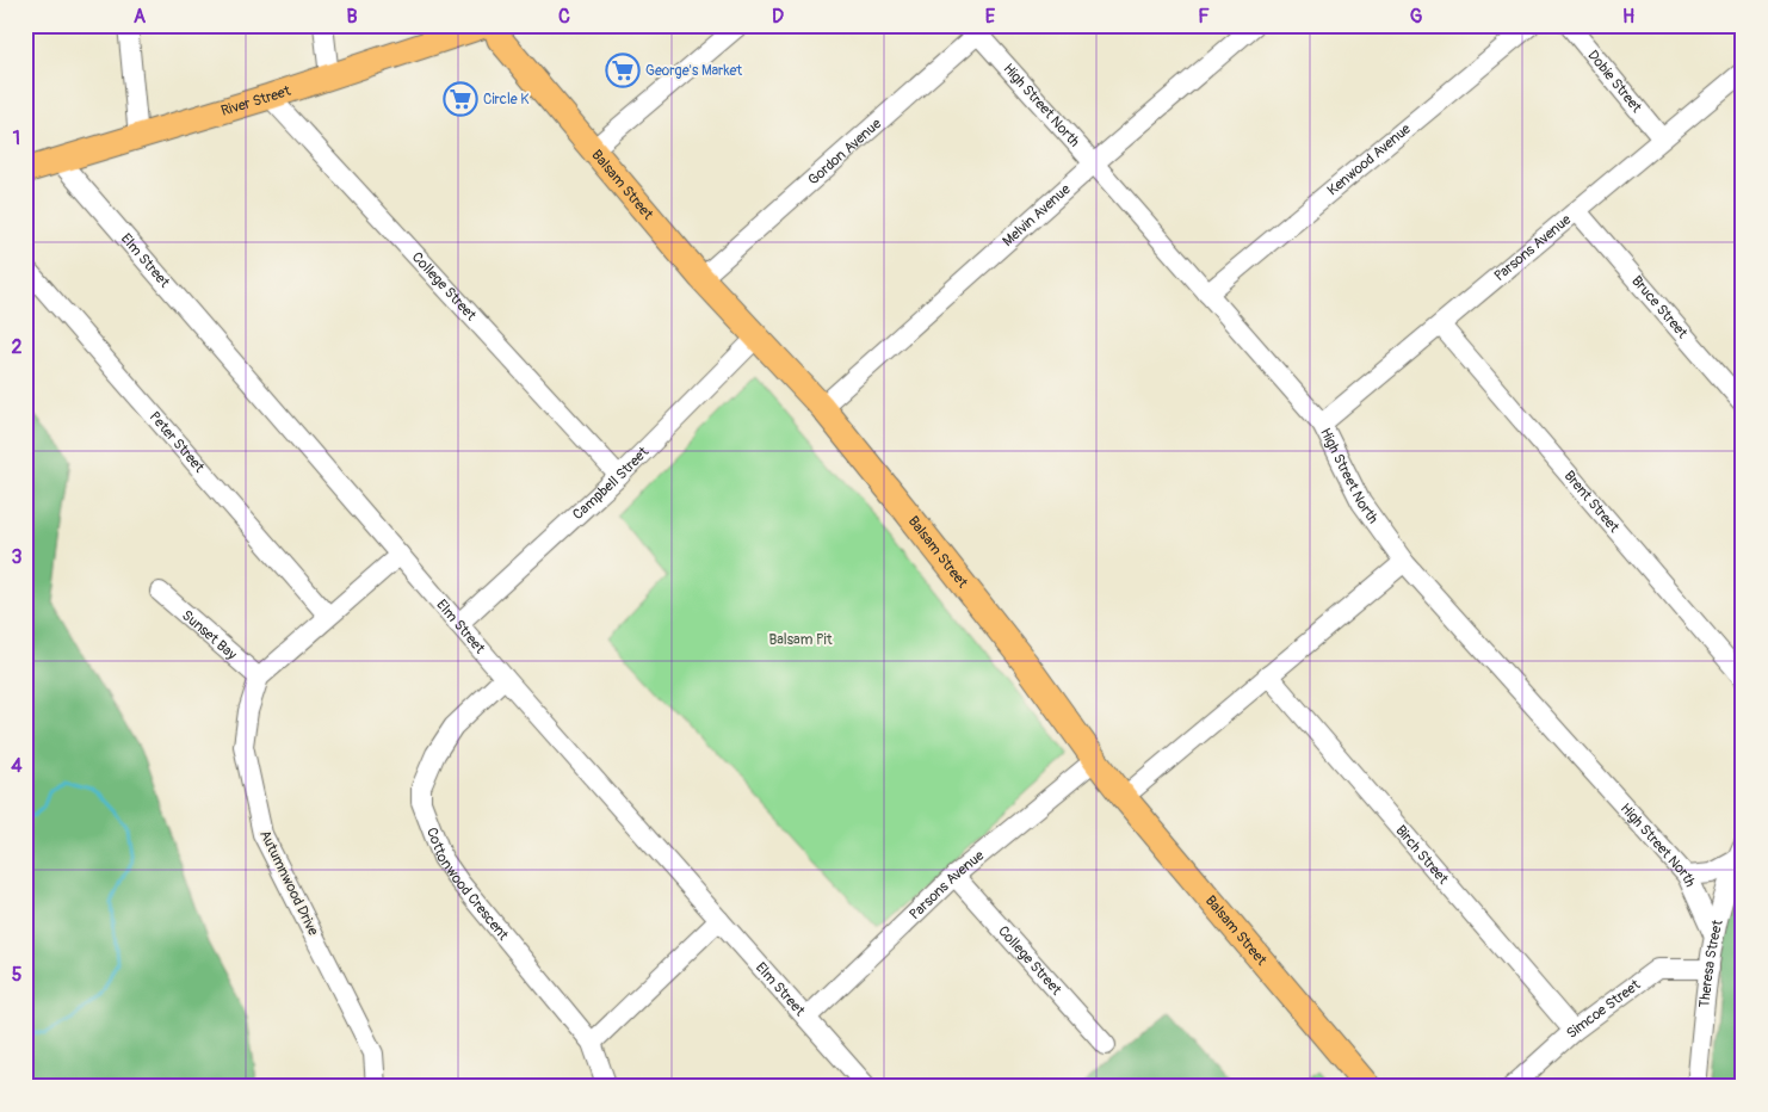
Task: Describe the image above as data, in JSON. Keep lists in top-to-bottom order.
{
  "streets": {
    "main road": ["River Street", "Balsam Street"],
    "street": [
      "Dobie Street",
      "High Street North",
      "Gordon Avenue",
      "Kenwood Avenue",
      "Melvin Avenue",
      "Parsons Avenue",
      "Elm Street",
      "College Street",
      "Bruce Street",
      "Peter Street",
      "Campbell Street",
      "Brent Street",
      "Sunset Bay",
      "Birch Street",
      "Autumnwood Drive",
      "Cottonwood Crescent",
      "Theresa Street",
      "Simcoe Street"
    ]
  },
  "crossings": [
    ["Dobie Street", "Parsons Avenue"],
    ["River Street", "Elm Street"],
    ["River Street", "College Street"],
    ["High Street North", "Gordon Avenue"],
    ["High Street North", "Kenwood Avenue"],
    ["High Street North", "Melvin Avenue"],
    ["High Street North", "Parsons Avenue"],
    ["High Street North", "Theresa Street"],
    ["Gordon Avenue", "Balsam Street"],
    ["Balsam Street", "Melvin Avenue"],
    ["Balsam Street", "Parsons Avenue"],
    ["Balsam Street", "Campbell Street"],
    ["Parsons Avenue", "Elm Street"],
    ["Parsons Avenue", "College Street"],
    ["Parsons Avenue", "Bruce Street"],
    ["Parsons Avenue", "Brent Street"],
    ["Elm Street", "Campbell Street"],
    ["Elm Street", "Cottonwood Crescent"],
    ["College Street", "Campbell Street"],
    ["Sunset Bay", "Autumnwood Drive"],
    ["Birch Street", "Simcoe Street"],
    ["Theresa Street", "Simcoe Street"]
  ],
  "parks": ["Balsam Pit"],
  "places": {
    "supermarket": ["George's Market", "Circle K"]
  },
  "grid": {
    "columns": [
      "A",
      "B",
      "C",
      "D",
      "E",
      "F",
      "G",
      "H"
    ],
    "rows": [
      "1",
      "2",
      "3",
      "4",
      "5"
    ]
  }
}
